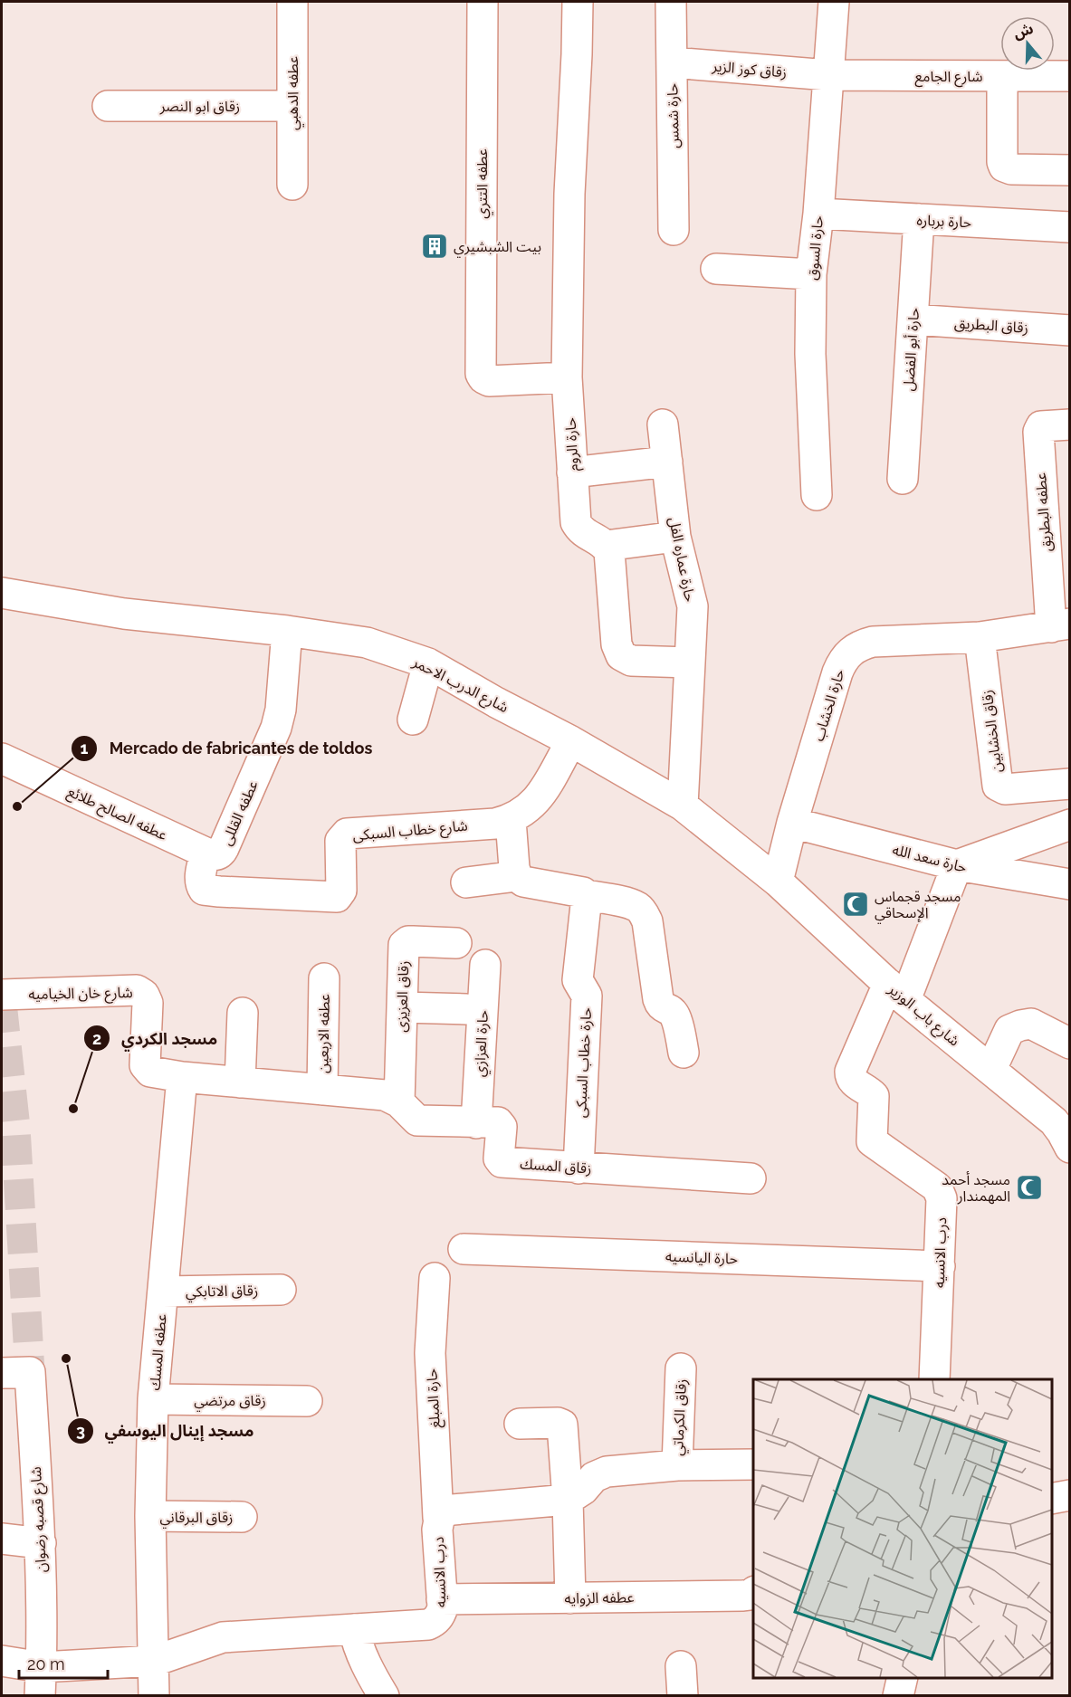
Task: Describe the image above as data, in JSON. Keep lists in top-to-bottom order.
{
  "streets": {
    "street": [
      "زقاق كوز الزير",
      "شارع الجامع",
      "عطفه الدهبي",
      "زقاق ابو النصر",
      "حارة شمس",
      "عطفه التتري",
      "حارة برباره",
      "حارة السوق",
      "زقاق البطريق",
      "حارة أبو الفضل",
      "حارة الروم",
      "عطفه البطريق",
      "حارة عماره الفل",
      "شارع الدرب الاحمر",
      "حارة الخشاب",
      "زقاق الخشابين",
      "عطفه الصالح طلائع",
      "عطفه القللى",
      "شارع خطاب السبكى",
      "حارة سعد الله",
      "شارع خان الخياميه",
      "زقاق العزيزى",
      "شارع باب الوزير",
      "عطفه الاربعين",
      "حارة العزازي",
      "حارة خطاب السبكى",
      "زقاق المسك",
      "درب الانسيه",
      "حارة اليانسيه",
      "زقاق الاتابكي",
      "عطفه المسك",
      "حارة المبلغ",
      "زقاق مرتضي",
      "زقاق الكرماتي",
      "زقاق البرقاني",
      "شارع قصبه رضوان",
      "عطفه الزوايه"
    ]
  },
  "crossings": [
    ["زقاق كوز الزير", "شارع الجامع"],
    ["زقاق كوز الزير", "حارة شمس"],
    ["زقاق كوز الزير", "حارة السوق"],
    ["شارع الجامع", "حارة السوق"],
    ["عطفه الدهبي", "زقاق ابو النصر"],
    ["عطفه التتري", "حارة الروم"],
    ["حارة برباره", "حارة السوق"],
    ["حارة برباره", "حارة أبو الفضل"],
    ["زقاق البطريق", "حارة أبو الفضل"],
    ["عطفه البطريق", "حارة الخشاب"],
    ["شارع الدرب الاحمر", "حارة الخشاب"],
    ["شارع الدرب الاحمر", "عطفه القللى"],
    ["شارع الدرب الاحمر", "شارع خطاب السبكى"],
    ["شارع الدرب الاحمر", "شارع باب الوزير"],
    ["حارة الخشاب", "زقاق الخشابين"],
    ["حارة الخشاب", "حارة سعد الله"],
    ["حارة الخشاب", "شارع باب الوزير"],
    ["عطفه الصالح طلائع", "عطفه القللى"],
    ["عطفه الصالح طلائع", "شارع خطاب السبكى"],
    ["عطفه القللى", "شارع خطاب السبكى"],
    ["شارع خان الخياميه", "زقاق المسك"],
    ["شارع خان الخياميه", "عطفه المسك"],
    ["زقاق العزيزى", "زقاق المسك"],
    ["شارع باب الوزير", "درب الانسيه"],
    ["عطفه الاربعين", "زقاق المسك"],
    ["حارة العزازي", "زقاق المسك"],
    ["حارة خطاب السبكى", "زقاق المسك"],
    ["زقاق المسك", "عطفه المسك"],
    ["درب الانسيه", "حارة اليانسيه"],
    ["درب الانسيه", "عطفه المسك"],
    ["درب الانسيه", "حارة المبلغ"],
    ["درب الانسيه", "شارع قصبه رضوان"],
    ["درب الانسيه", "عطفه الزوايه"],
    ["زقاق الاتابكي", "عطفه المسك"],
    ["عطفه المسك", "زقاق مرتضي"],
    ["عطفه المسك", "زقاق البرقاني"]
  ],
  "places": {
    "building": ["بيت الشبشيري"],
    "other": ["Mercado de fabricantes de toldos", "مسجد الكردي", "مسجد إينال اليوسفي"],
    "mosque": ["مسجد قجماس الإسحاقي", "مسجد أحمد المهمندار"]
  },
  "scale_bar": "20 m",
  "north": "top"
}
